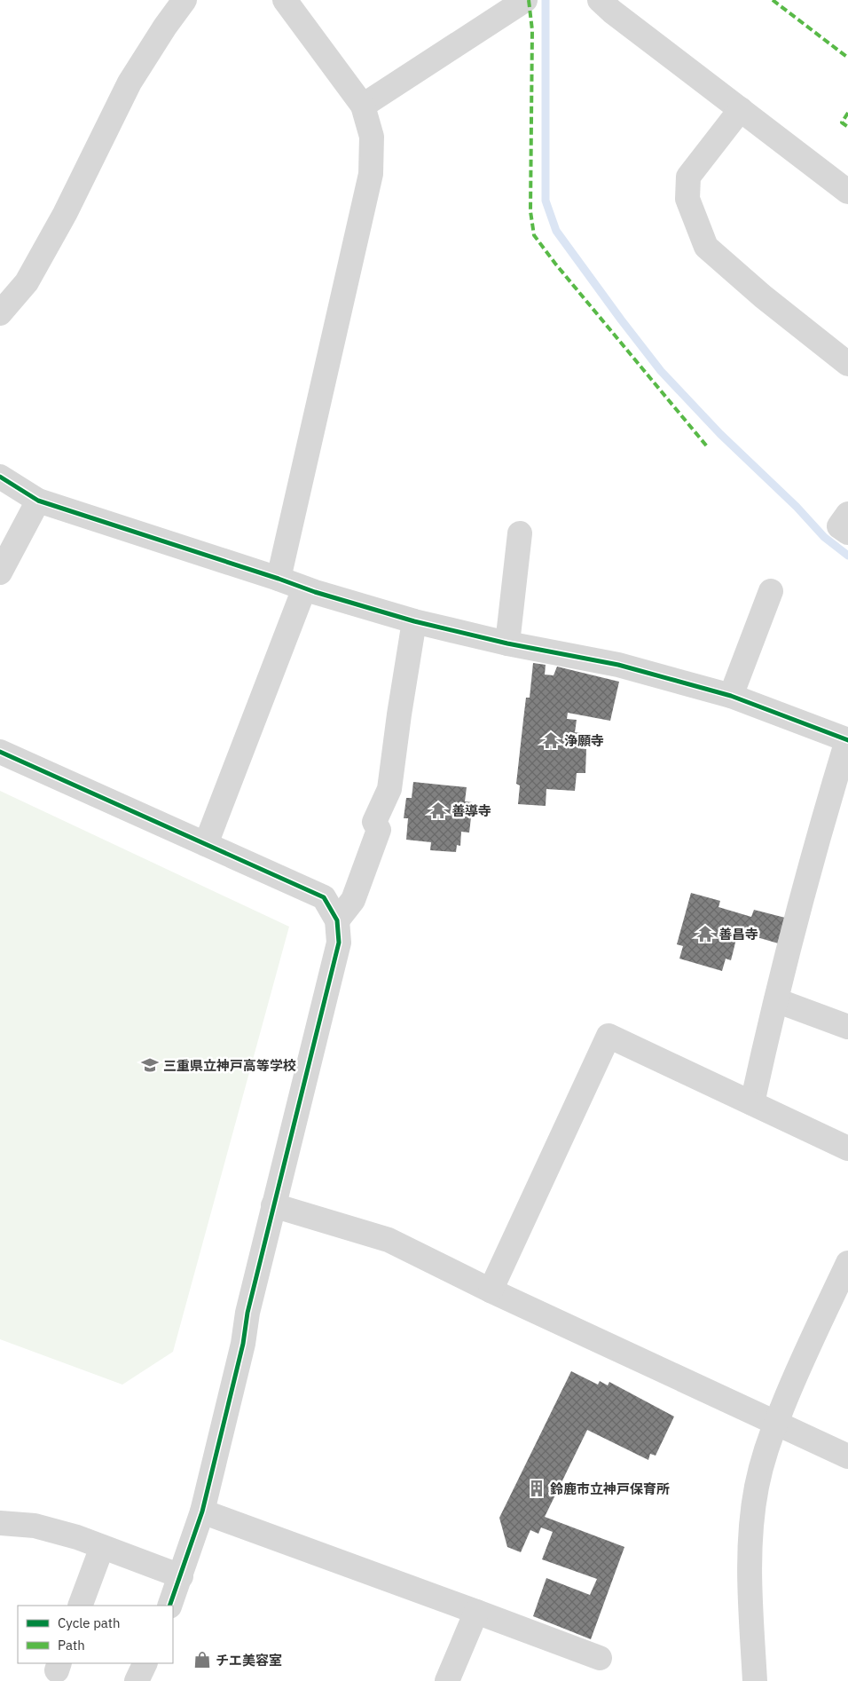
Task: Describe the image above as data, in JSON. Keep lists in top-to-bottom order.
{
  "places": {
    "temple": ["浄願寺", "善導寺", "善昌寺"],
    "school or university": ["三重県立神戸高等学校"],
    "building": ["鈴鹿市立神戸保育所"],
    "shop": ["チエ美容室"]
  },
  "legend": ["Cycle path", "Path"]
}
